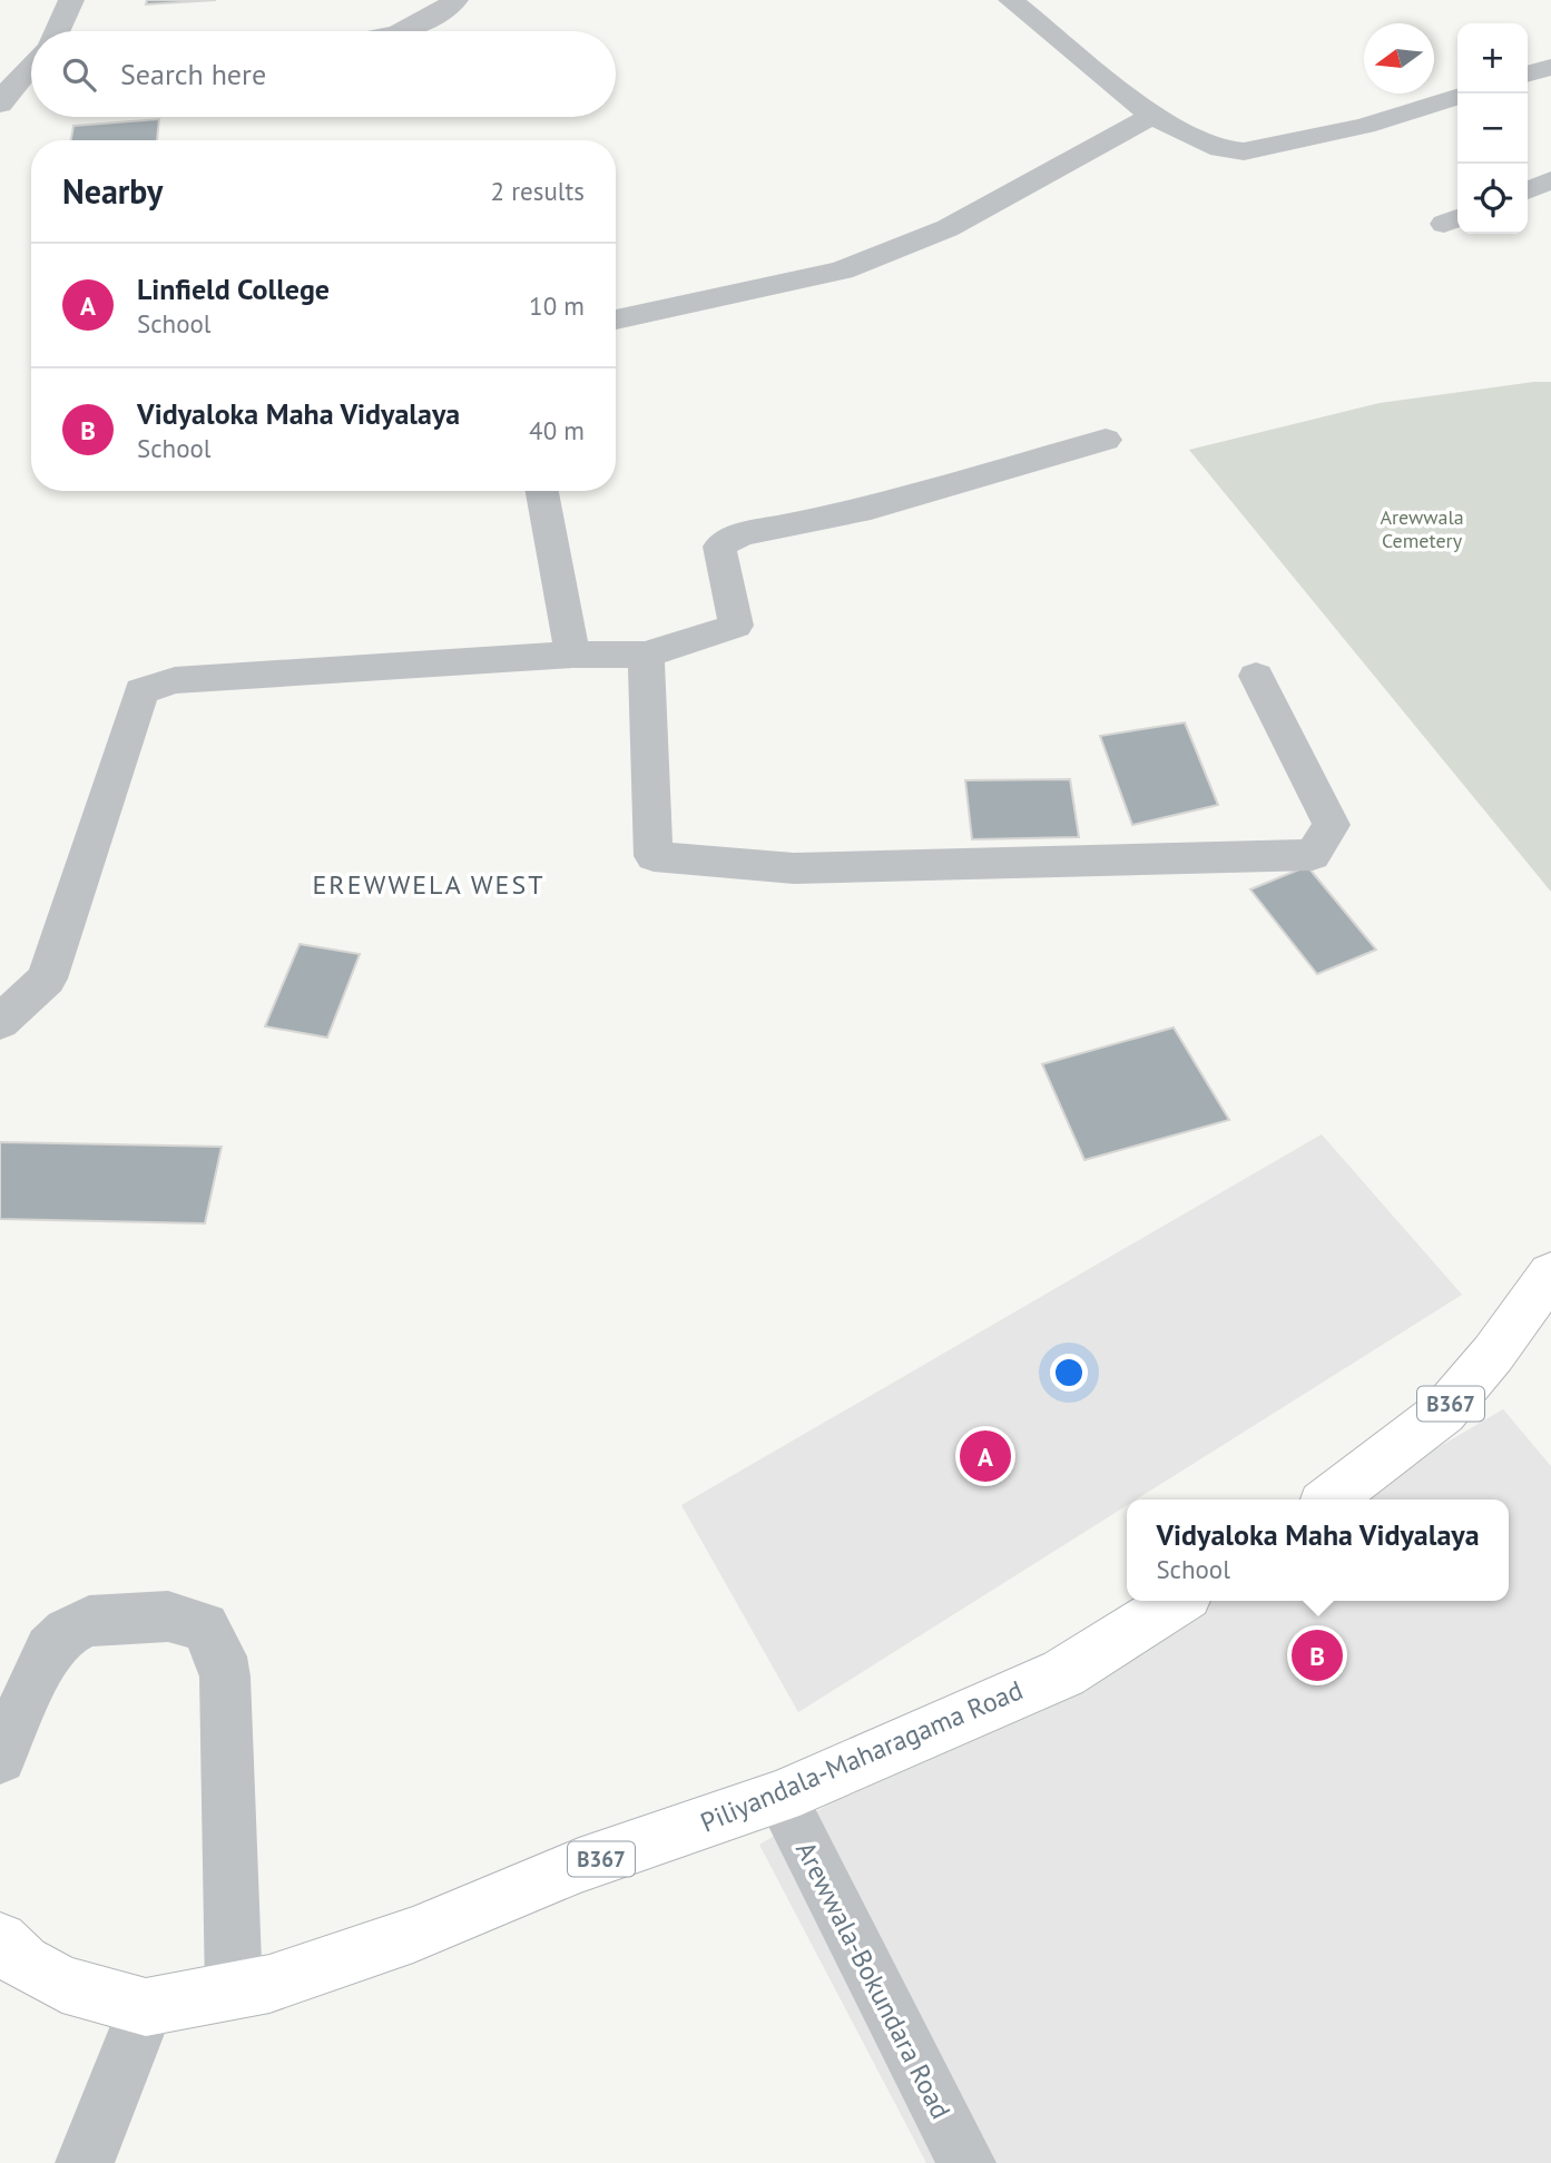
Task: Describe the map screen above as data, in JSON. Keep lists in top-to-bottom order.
{
  "streets": {
    "main road": ["B367", "Piliyandala-Maharagama Road"],
    "street": ["Arewwala-Bokundara Road"]
  },
  "crossings": [
    ["Piliyandala-Maharagama Road", "Arewwala-Bokundara Road"]
  ],
  "districts": ["EREWWELA WEST"],
  "parks": ["Arewwala Cemetery"],
  "north": "left",
  "page": {
    "map_buttons": ["+", "−"],
    "search": "Search here",
    "heading": ["Nearby", "2 results"],
    "list": [
      {
        "mark": "A",
        "name": "Linfield College",
        "note": "School",
        "value": "10 m"
      },
      {
        "mark": "B",
        "name": "Vidyaloka Maha Vidyalaya",
        "note": "School",
        "value": "40 m"
      }
    ],
    "pins": ["A", "B"],
    "popup": ["Vidyaloka Maha Vidyalaya", "School"]
  }
}
